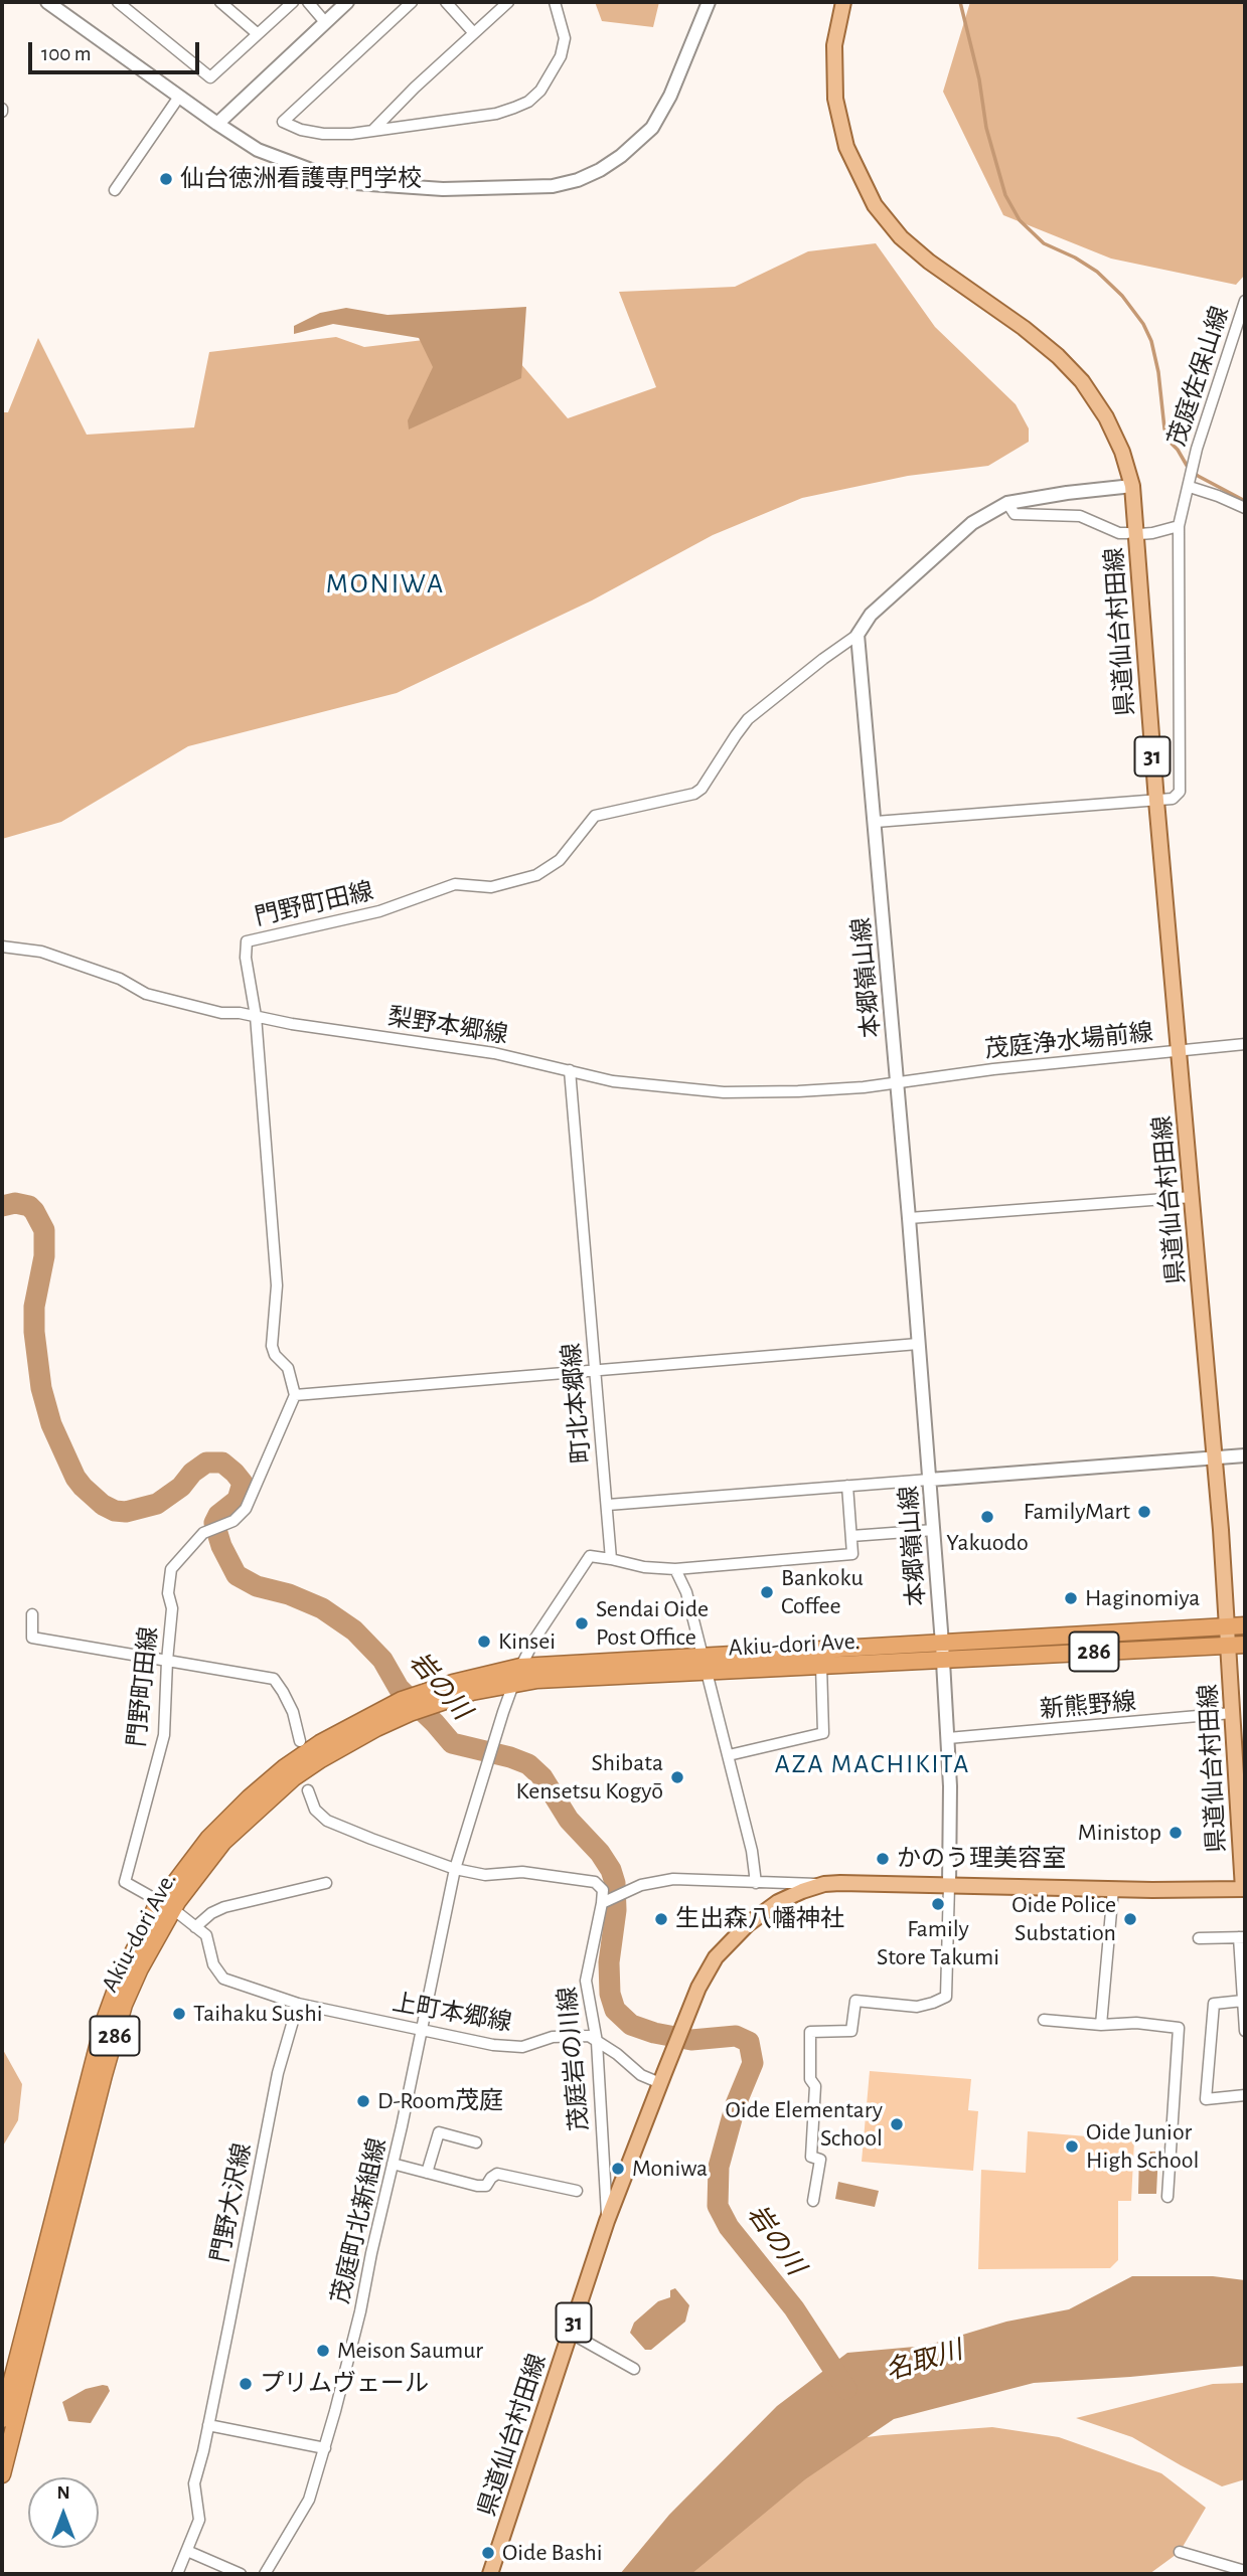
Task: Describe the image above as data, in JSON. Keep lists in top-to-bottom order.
{
  "streets": {
    "highway": ["Akiu-dori Ave.", "286"],
    "main road": ["県道仙台村田線", "31"],
    "street": [
      "茂庭佐保山線",
      "門野町田線",
      "本郷嶺山線",
      "梨野本郷線",
      "茂庭浄水場前線",
      "町北本郷線",
      "新熊野線",
      "上町本郷線",
      "茂庭岩の川線",
      "門野大沢線",
      "茂庭町北新組線"
    ]
  },
  "crossings": [
    ["茂庭佐保山線", "県道仙台村田線"],
    ["県道仙台村田線", "本郷嶺山線"],
    ["県道仙台村田線", "茂庭浄水場前線"],
    ["県道仙台村田線", "Akiu-dori Ave."],
    ["県道仙台村田線", "新熊野線"],
    ["県道仙台村田線", "茂庭岩の川線"],
    ["門野町田線", "本郷嶺山線"],
    ["門野町田線", "梨野本郷線"],
    ["門野町田線", "Akiu-dori Ave."],
    ["本郷嶺山線", "梨野本郷線"],
    ["本郷嶺山線", "茂庭浄水場前線"],
    ["本郷嶺山線", "Akiu-dori Ave."],
    ["本郷嶺山線", "新熊野線"],
    ["梨野本郷線", "茂庭浄水場前線"],
    ["梨野本郷線", "町北本郷線"],
    ["町北本郷線", "茂庭町北新組線"],
    ["Akiu-dori Ave.", "茂庭町北新組線"],
    ["上町本郷線", "茂庭岩の川線"],
    ["上町本郷線", "門野大沢線"],
    ["上町本郷線", "茂庭町北新組線"]
  ],
  "districts": ["MONIWA", "AZA MACHIKITA"],
  "water": ["岩の川", "名取川"],
  "places": [
    "仙台徳洲看護専門学校",
    "FamilyMart",
    "Yakuodo",
    "Bankoku Coffee",
    "Haginomiya",
    "Sendai Oide Post Office",
    "Kinsei",
    "Shibata Kensetsu Kogyō",
    "Ministop",
    "かのう理美容室",
    "Family Store Takumi",
    "生出森八幡神社",
    "Oide Police Substation",
    "Taihaku Sushi",
    "D-Room茂庭",
    "Oide Elementary School",
    "Oide Junior High School",
    "Moniwa",
    "Meison Saumur",
    "プリムヴェール",
    "Oide Bashi"
  ],
  "scale_bar": "100 m",
  "north": "top"
}
